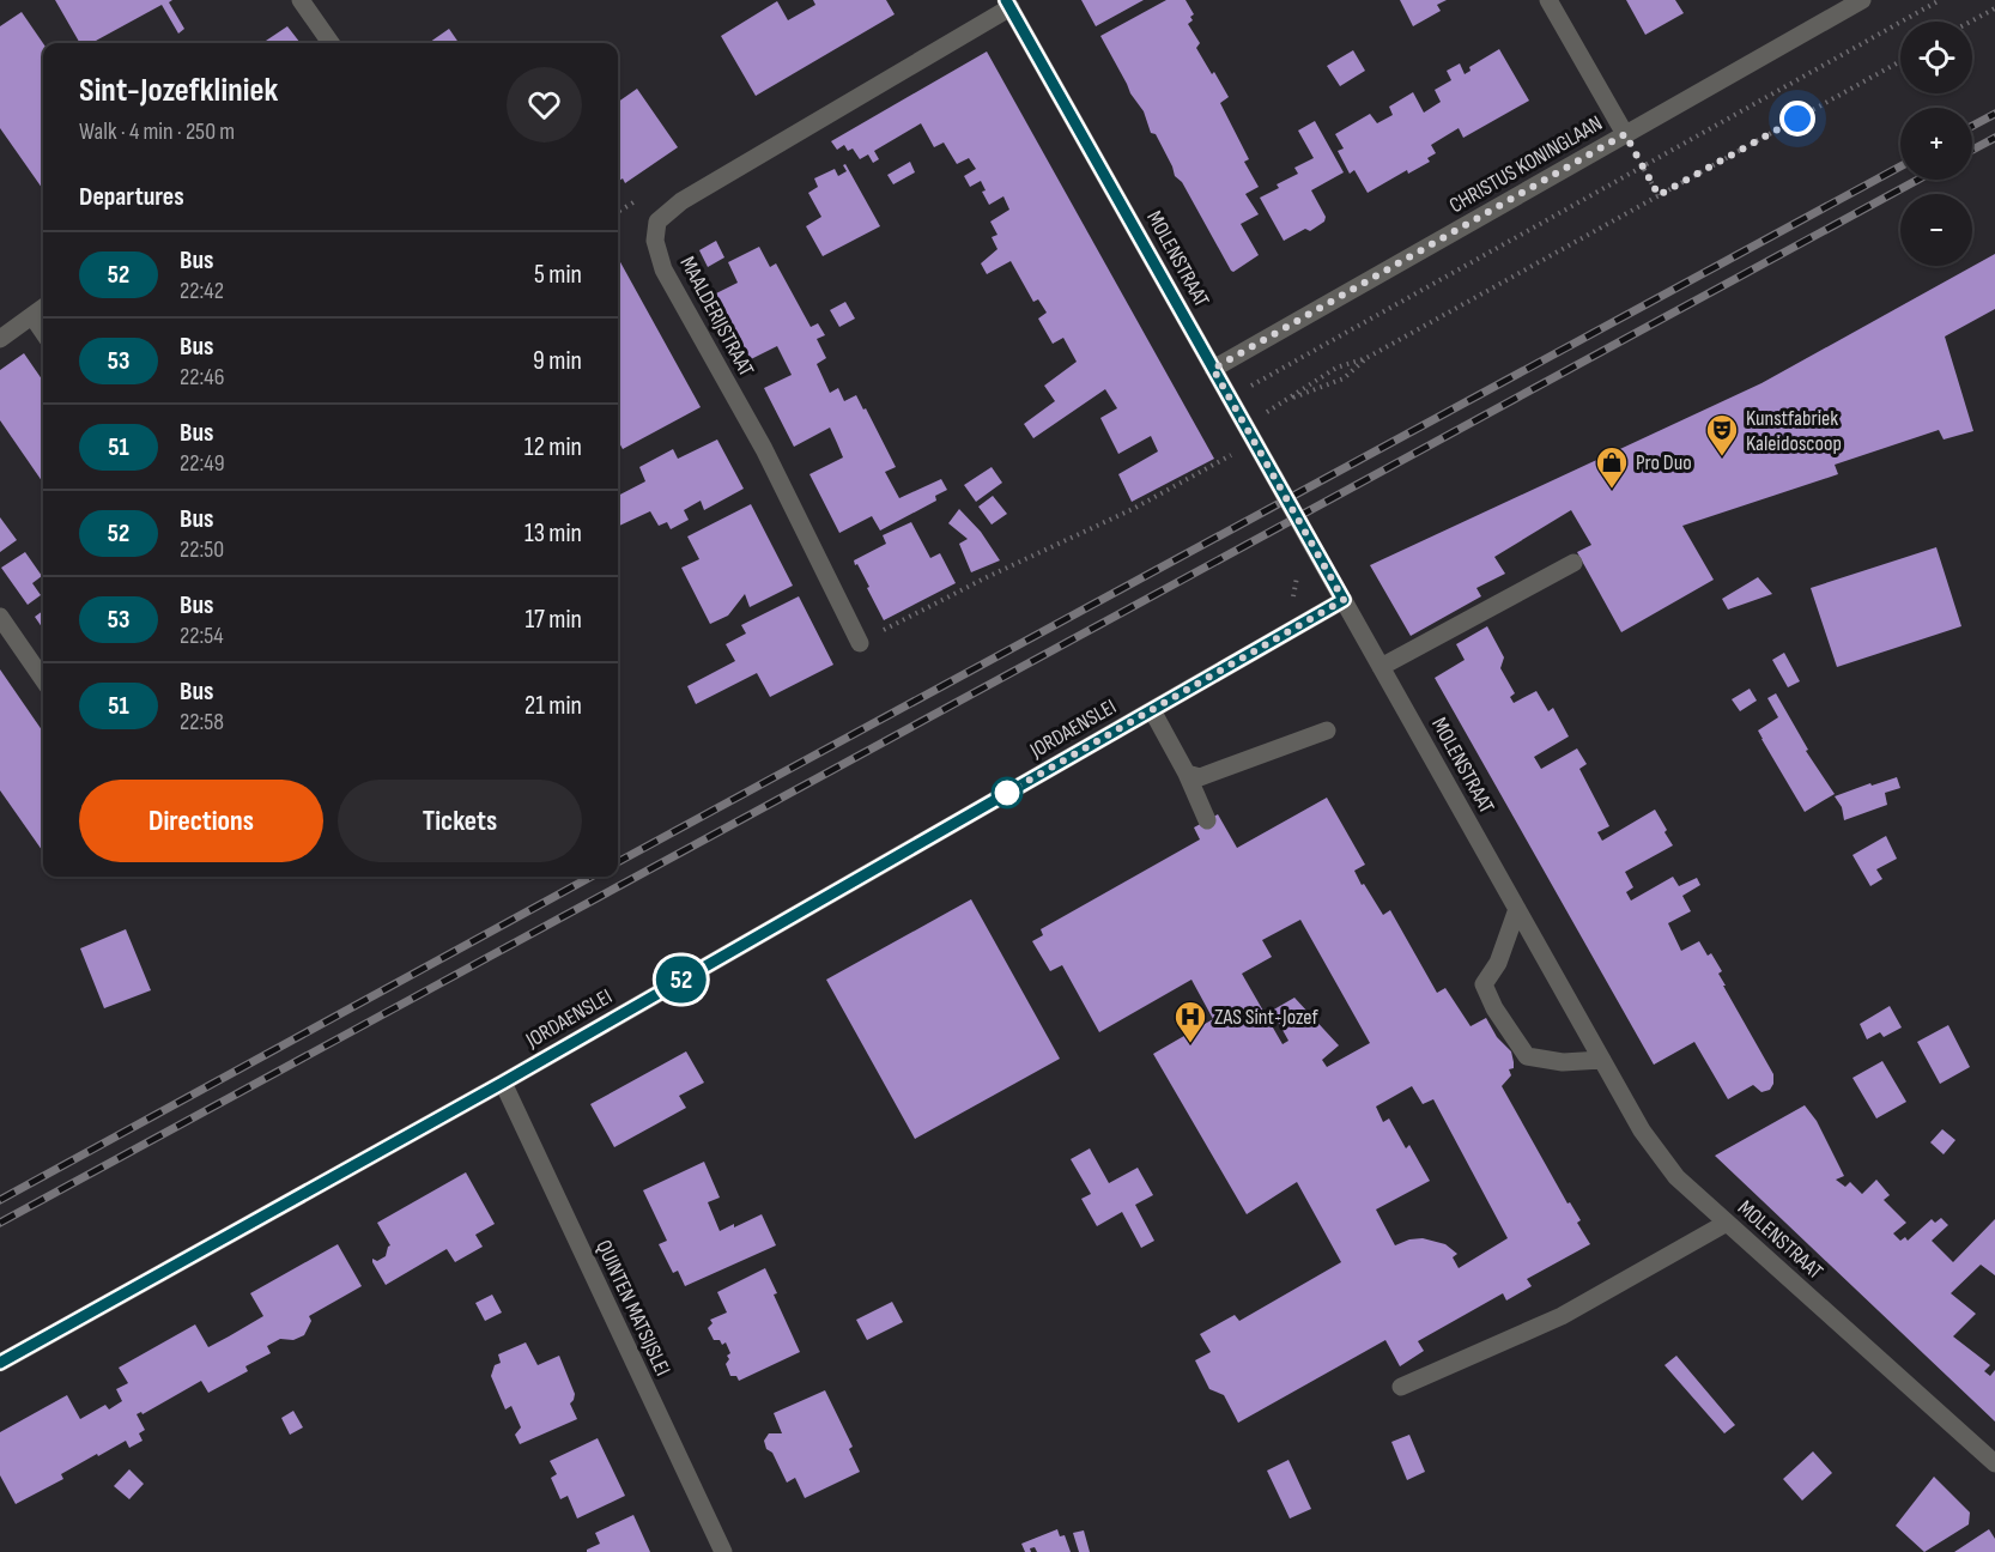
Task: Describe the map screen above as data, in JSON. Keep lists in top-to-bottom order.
{
  "streets": {
    "street": [
      "CHRISTUS KONINGLAAN",
      "MOLENSTRAAT",
      "MAALDERIJSTRAAT",
      "JORDAENSLEI",
      "QUINTEN MATSIJSLEI"
    ]
  },
  "crossings": [
    ["CHRISTUS KONINGLAAN", "MOLENSTRAAT"],
    ["MOLENSTRAAT", "MAALDERIJSTRAAT"],
    ["MOLENSTRAAT", "JORDAENSLEI"],
    ["JORDAENSLEI", "QUINTEN MATSIJSLEI"]
  ],
  "places": {
    "theatre": ["Kunstfabriek Kaleidoscoop"],
    "shop": ["Pro Duo"],
    "hospital": ["ZAS Sint-Jozef"]
  },
  "lines": ["bus line 52"],
  "page": {
    "on_map": "52",
    "map_buttons": ["+", "−"],
    "heading": [
      ["Sint-Jozefkliniek", "Walk · 4 min · 250 m"],
      "Departures"
    ],
    "list": [
      {
        "mark": "52",
        "name": "Bus",
        "note": "22:42",
        "value": "5 min"
      },
      {
        "mark": "53",
        "name": "Bus",
        "note": "22:46",
        "value": "9 min"
      },
      {
        "mark": "51",
        "name": "Bus",
        "note": "22:49",
        "value": "12 min"
      },
      {
        "mark": "52",
        "name": "Bus",
        "note": "22:50",
        "value": "13 min"
      },
      {
        "mark": "53",
        "name": "Bus",
        "note": "22:54",
        "value": "17 min"
      },
      {
        "mark": "51",
        "name": "Bus",
        "note": "22:58",
        "value": "21 min"
      }
    ],
    "buttons": ["Directions", "Tickets"]
  }
}
